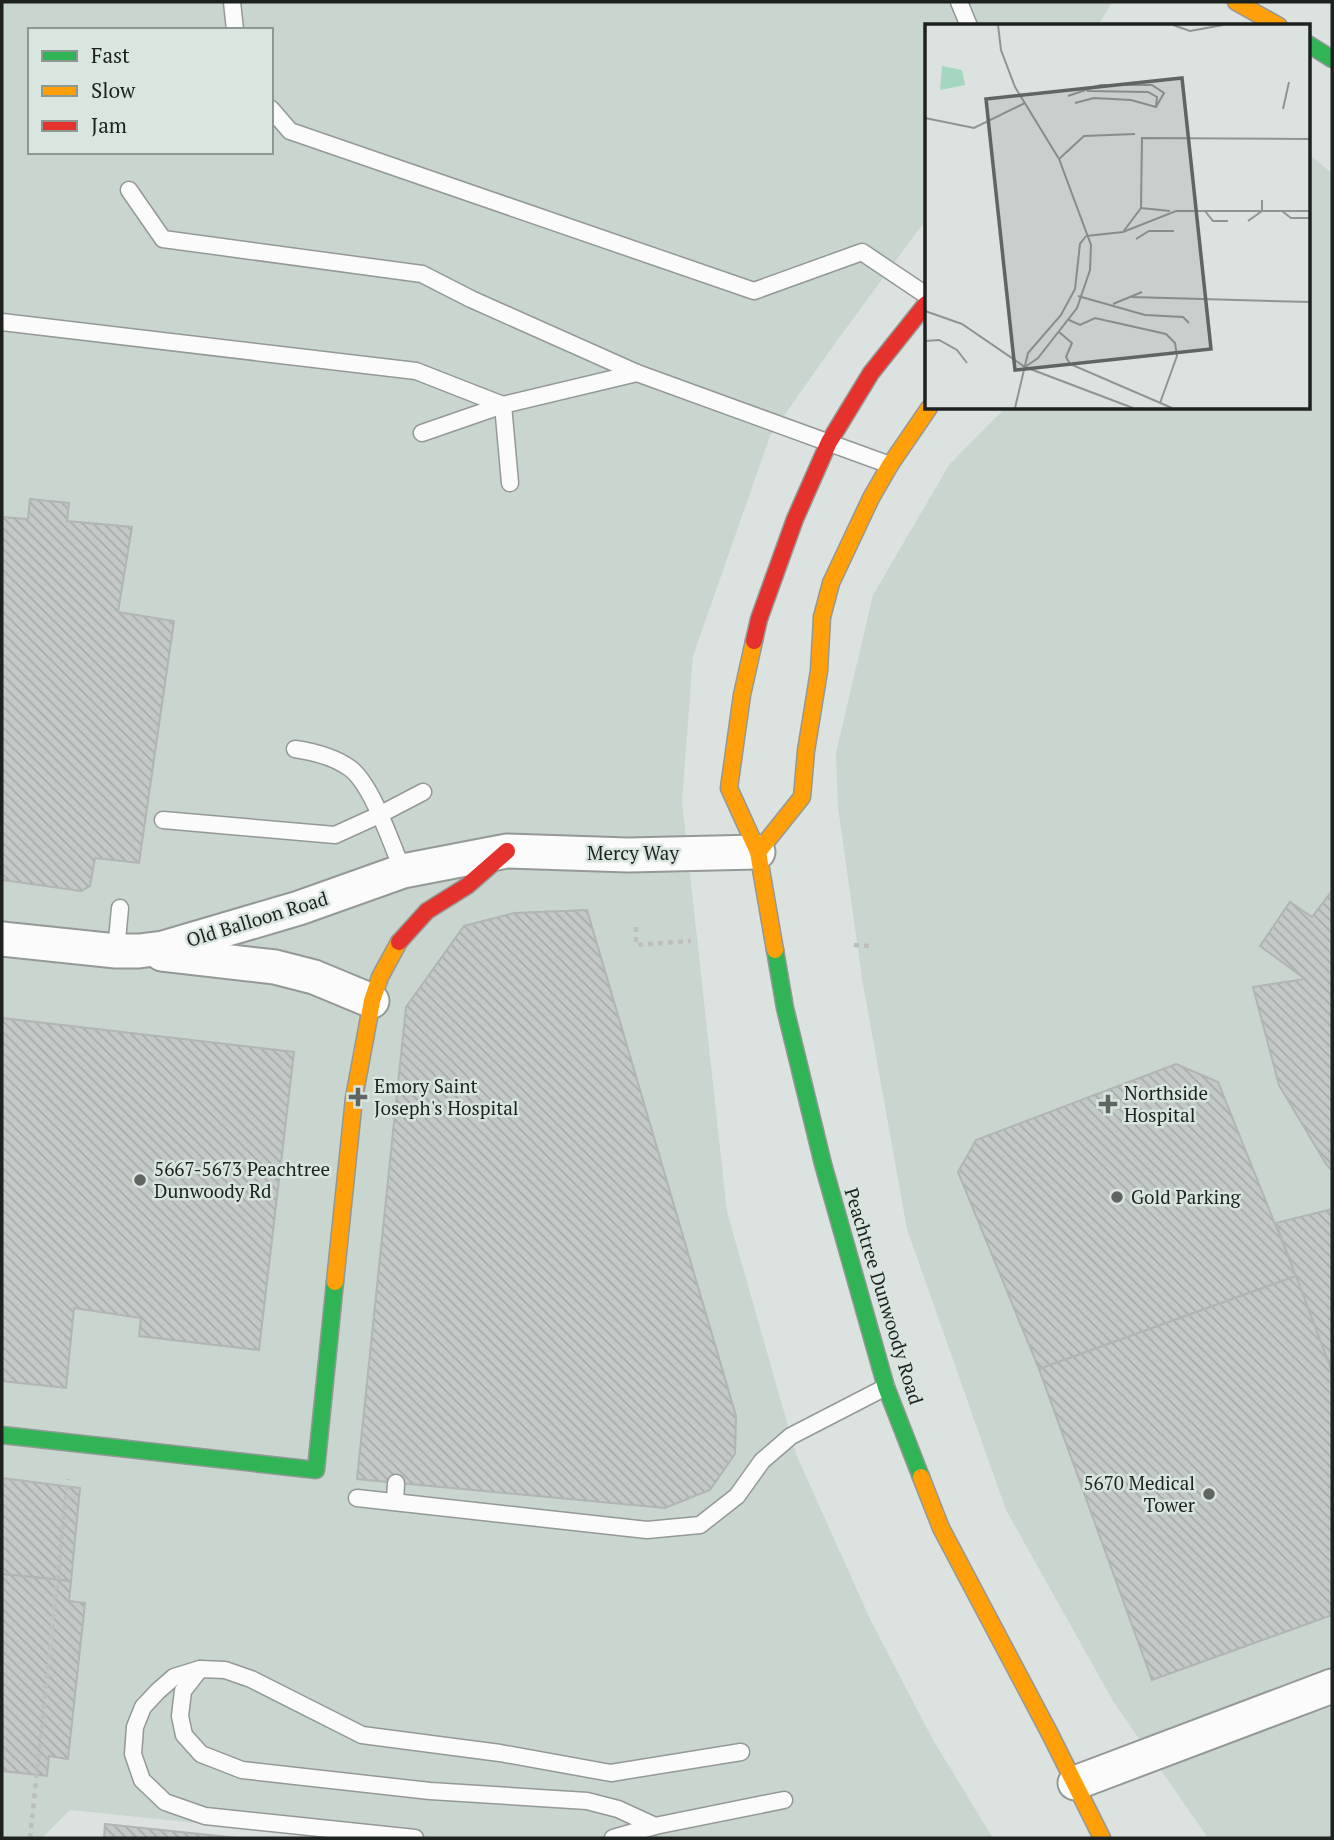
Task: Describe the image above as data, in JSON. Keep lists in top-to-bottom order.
{
  "streets": {
    "main road": ["Peachtree Dunwoody Road"],
    "street": ["Mercy Way", "Old Balloon Road"]
  },
  "crossings": [
    ["Mercy Way", "Old Balloon Road"],
    ["Mercy Way", "Peachtree Dunwoody Road"]
  ],
  "places": {
    "health": ["Emory Saint Joseph's Hospital", "Northside Hospital"],
    "other": ["5667-5673 Peachtree Dunwoody Rd", "Gold Parking", "5670 Medical Tower"]
  },
  "legend": ["Fast", "Slow", "Jam"]
}
